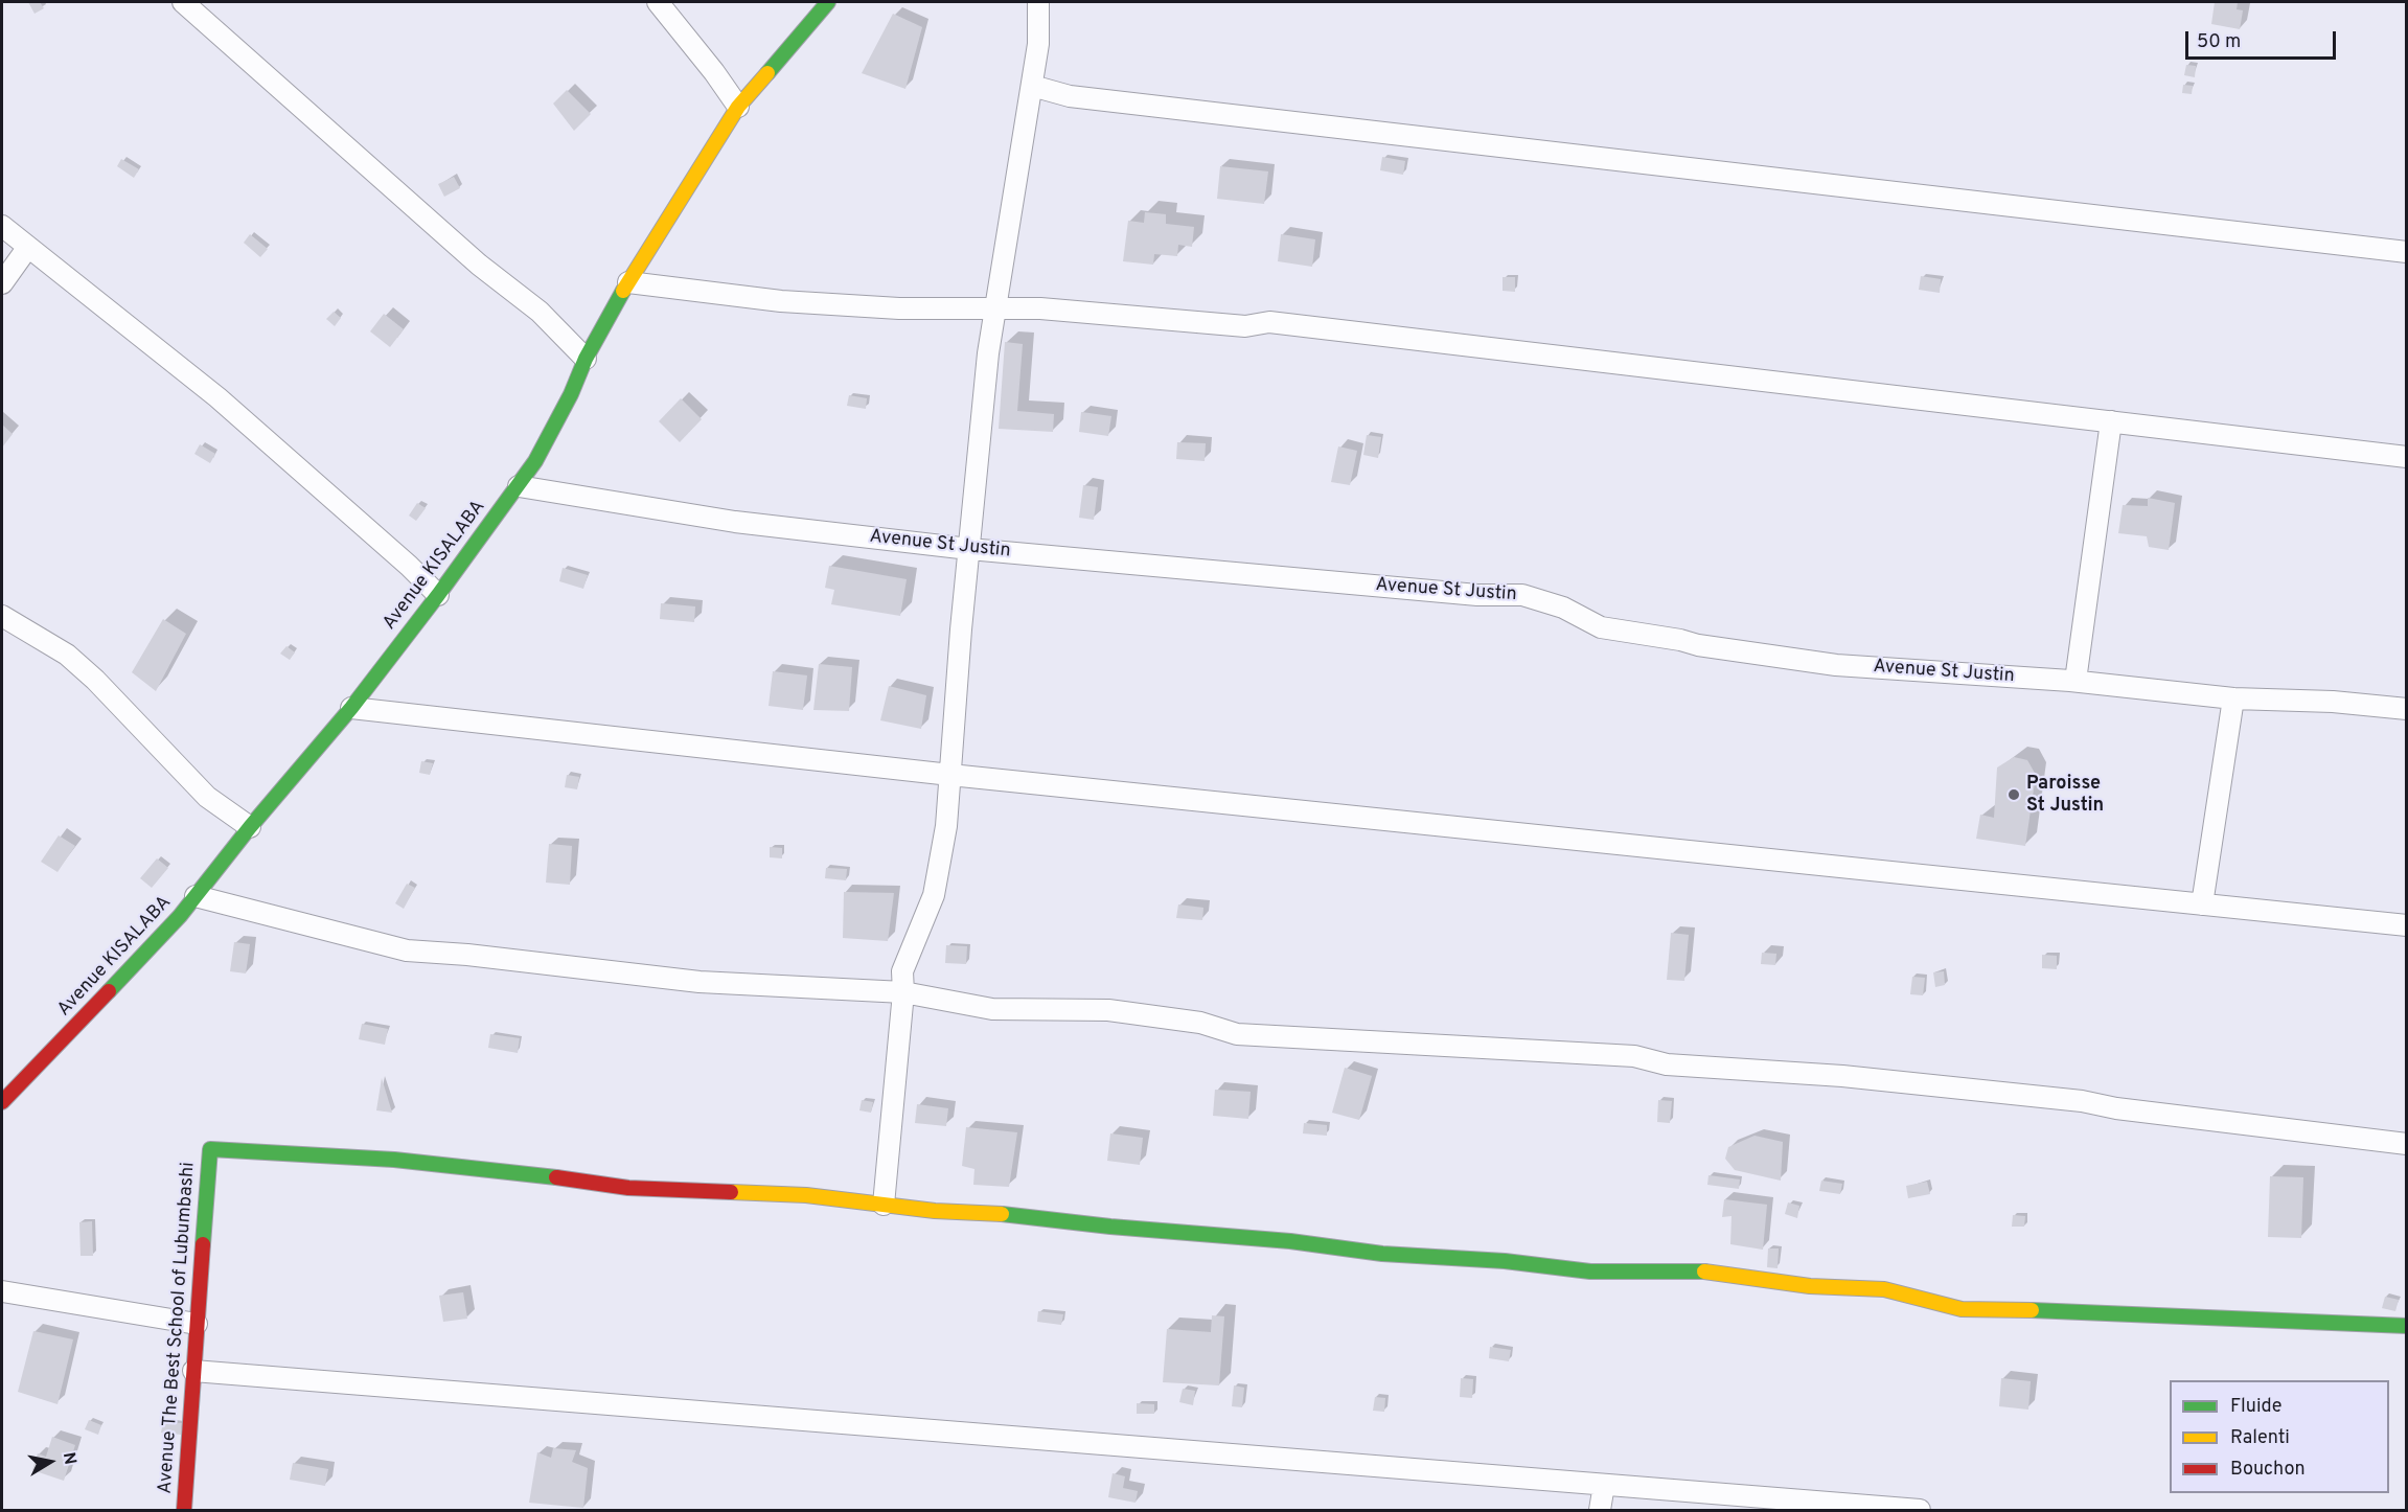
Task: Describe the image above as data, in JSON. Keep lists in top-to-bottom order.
{
  "streets": {
    "street": ["Avenue St Justin", "Avenue KISALABA", "Avenue The Best School of Lubumbashi"]
  },
  "crossings": [
    ["Avenue St Justin", "Avenue KISALABA"]
  ],
  "places": ["Paroisse St Justin"],
  "legend": ["Fluide", "Ralenti", "Bouchon"],
  "scale_bar": "50 m",
  "north": "right"
}
